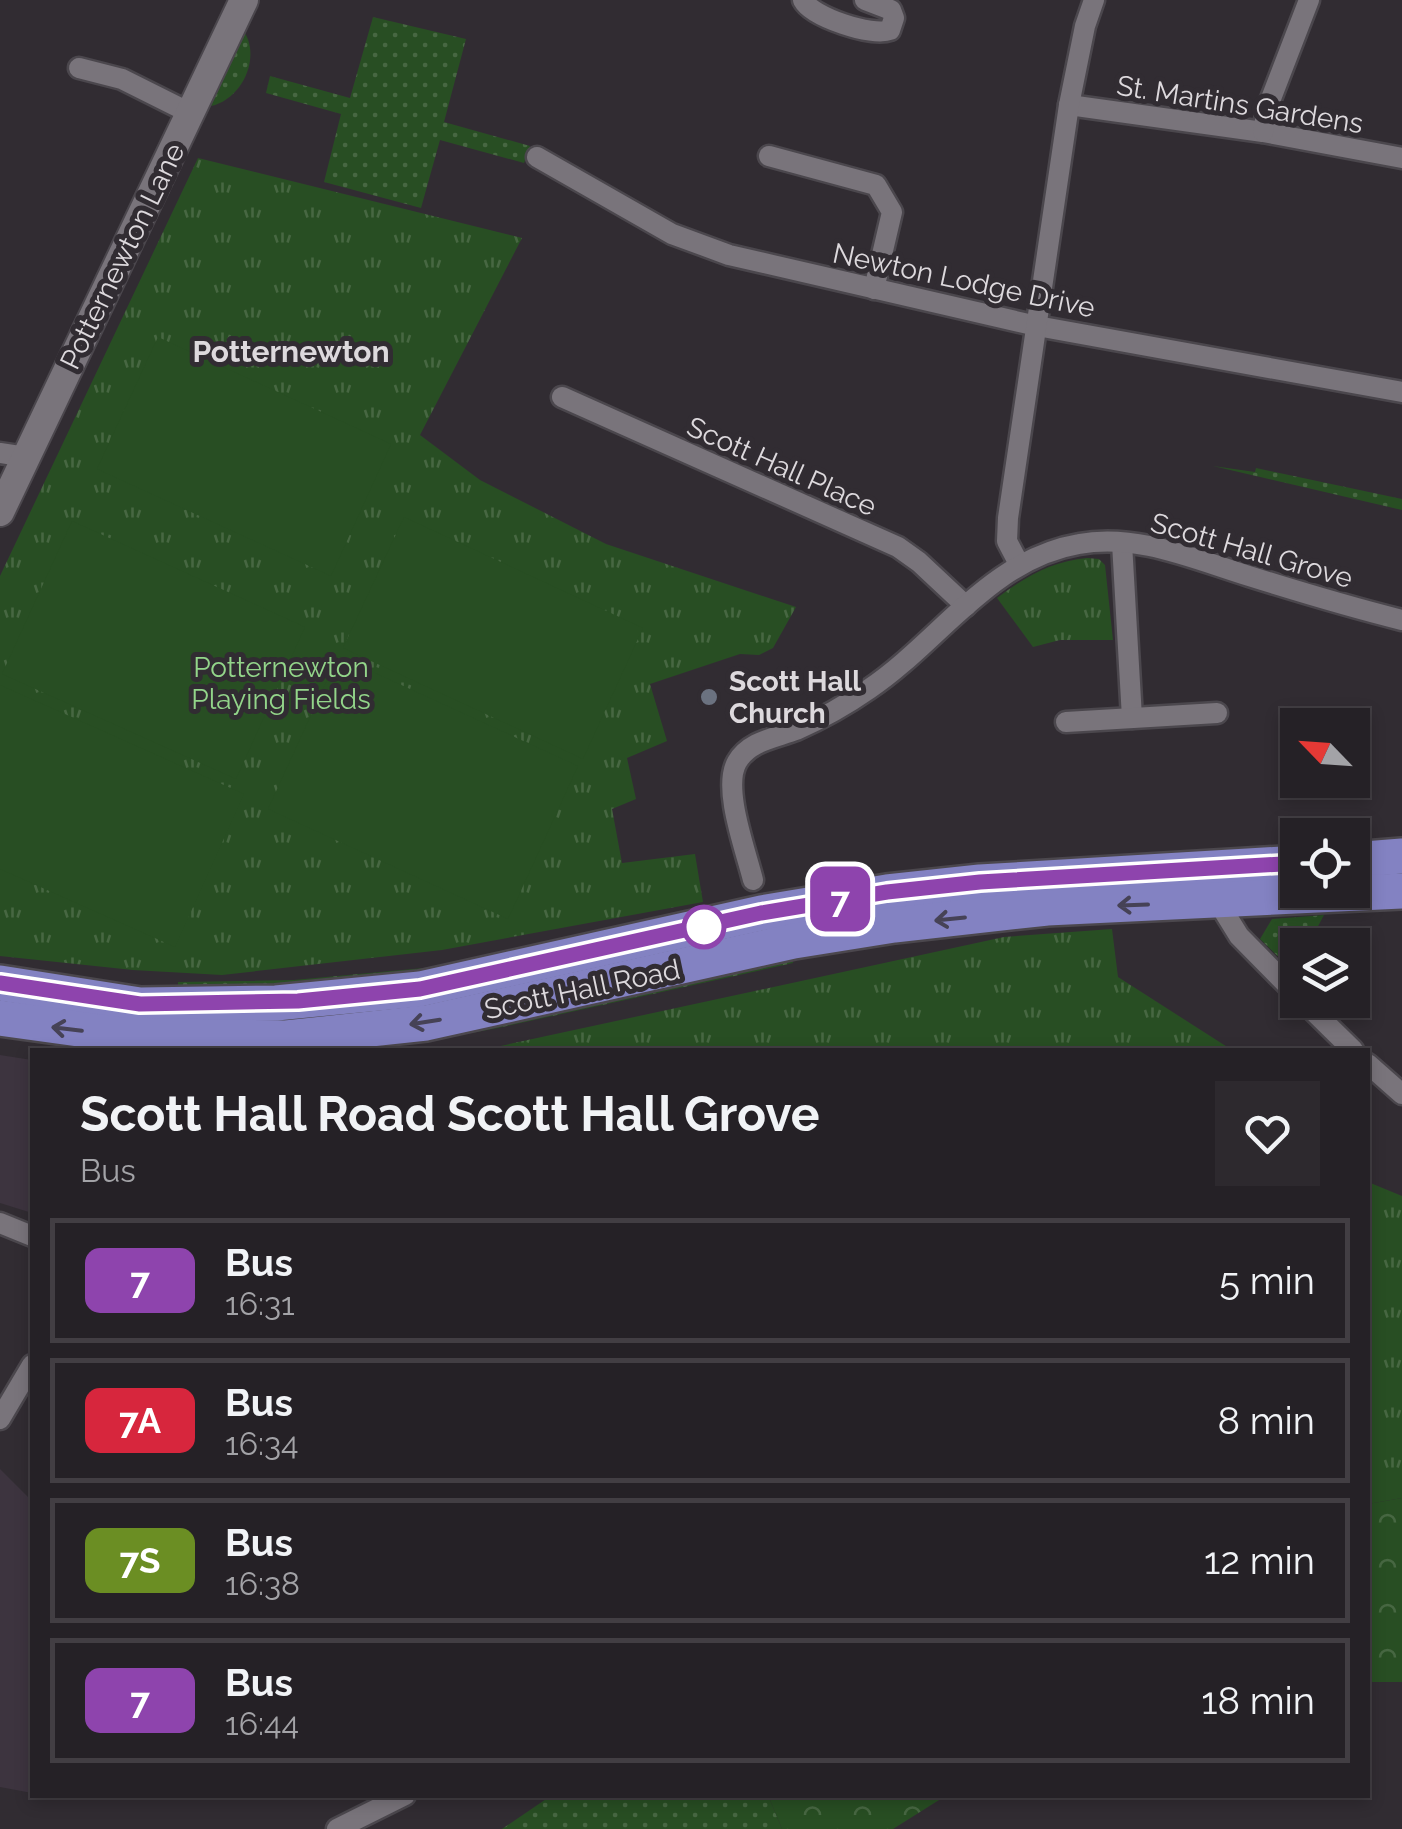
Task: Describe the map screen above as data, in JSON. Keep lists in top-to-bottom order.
{
  "streets": {
    "highway": ["Scott Hall Road"],
    "main road": ["Potternewton Lane"],
    "street": [
      "St. Martins Gardens",
      "Newton Lodge Drive",
      "Scott Hall Place",
      "Scott Hall Grove"
    ]
  },
  "crossings": [
    ["Scott Hall Place", "Scott Hall Grove"]
  ],
  "districts": ["Potternewton"],
  "parks": ["Potternewton Playing Fields"],
  "places": ["Scott Hall Church"],
  "lines": ["bus line 7"],
  "north": "top left",
  "page": {
    "on_map": "7",
    "heading": ["Scott Hall Road Scott Hall Grove", "Bus"],
    "list": [
      {
        "mark": "7",
        "name": "Bus",
        "note": "16:31",
        "value": "5 min"
      },
      {
        "mark": "7A",
        "name": "Bus",
        "note": "16:34",
        "value": "8 min"
      },
      {
        "mark": "7S",
        "name": "Bus",
        "note": "16:38",
        "value": "12 min"
      },
      {
        "mark": "7",
        "name": "Bus",
        "note": "16:44",
        "value": "18 min"
      }
    ]
  }
}
